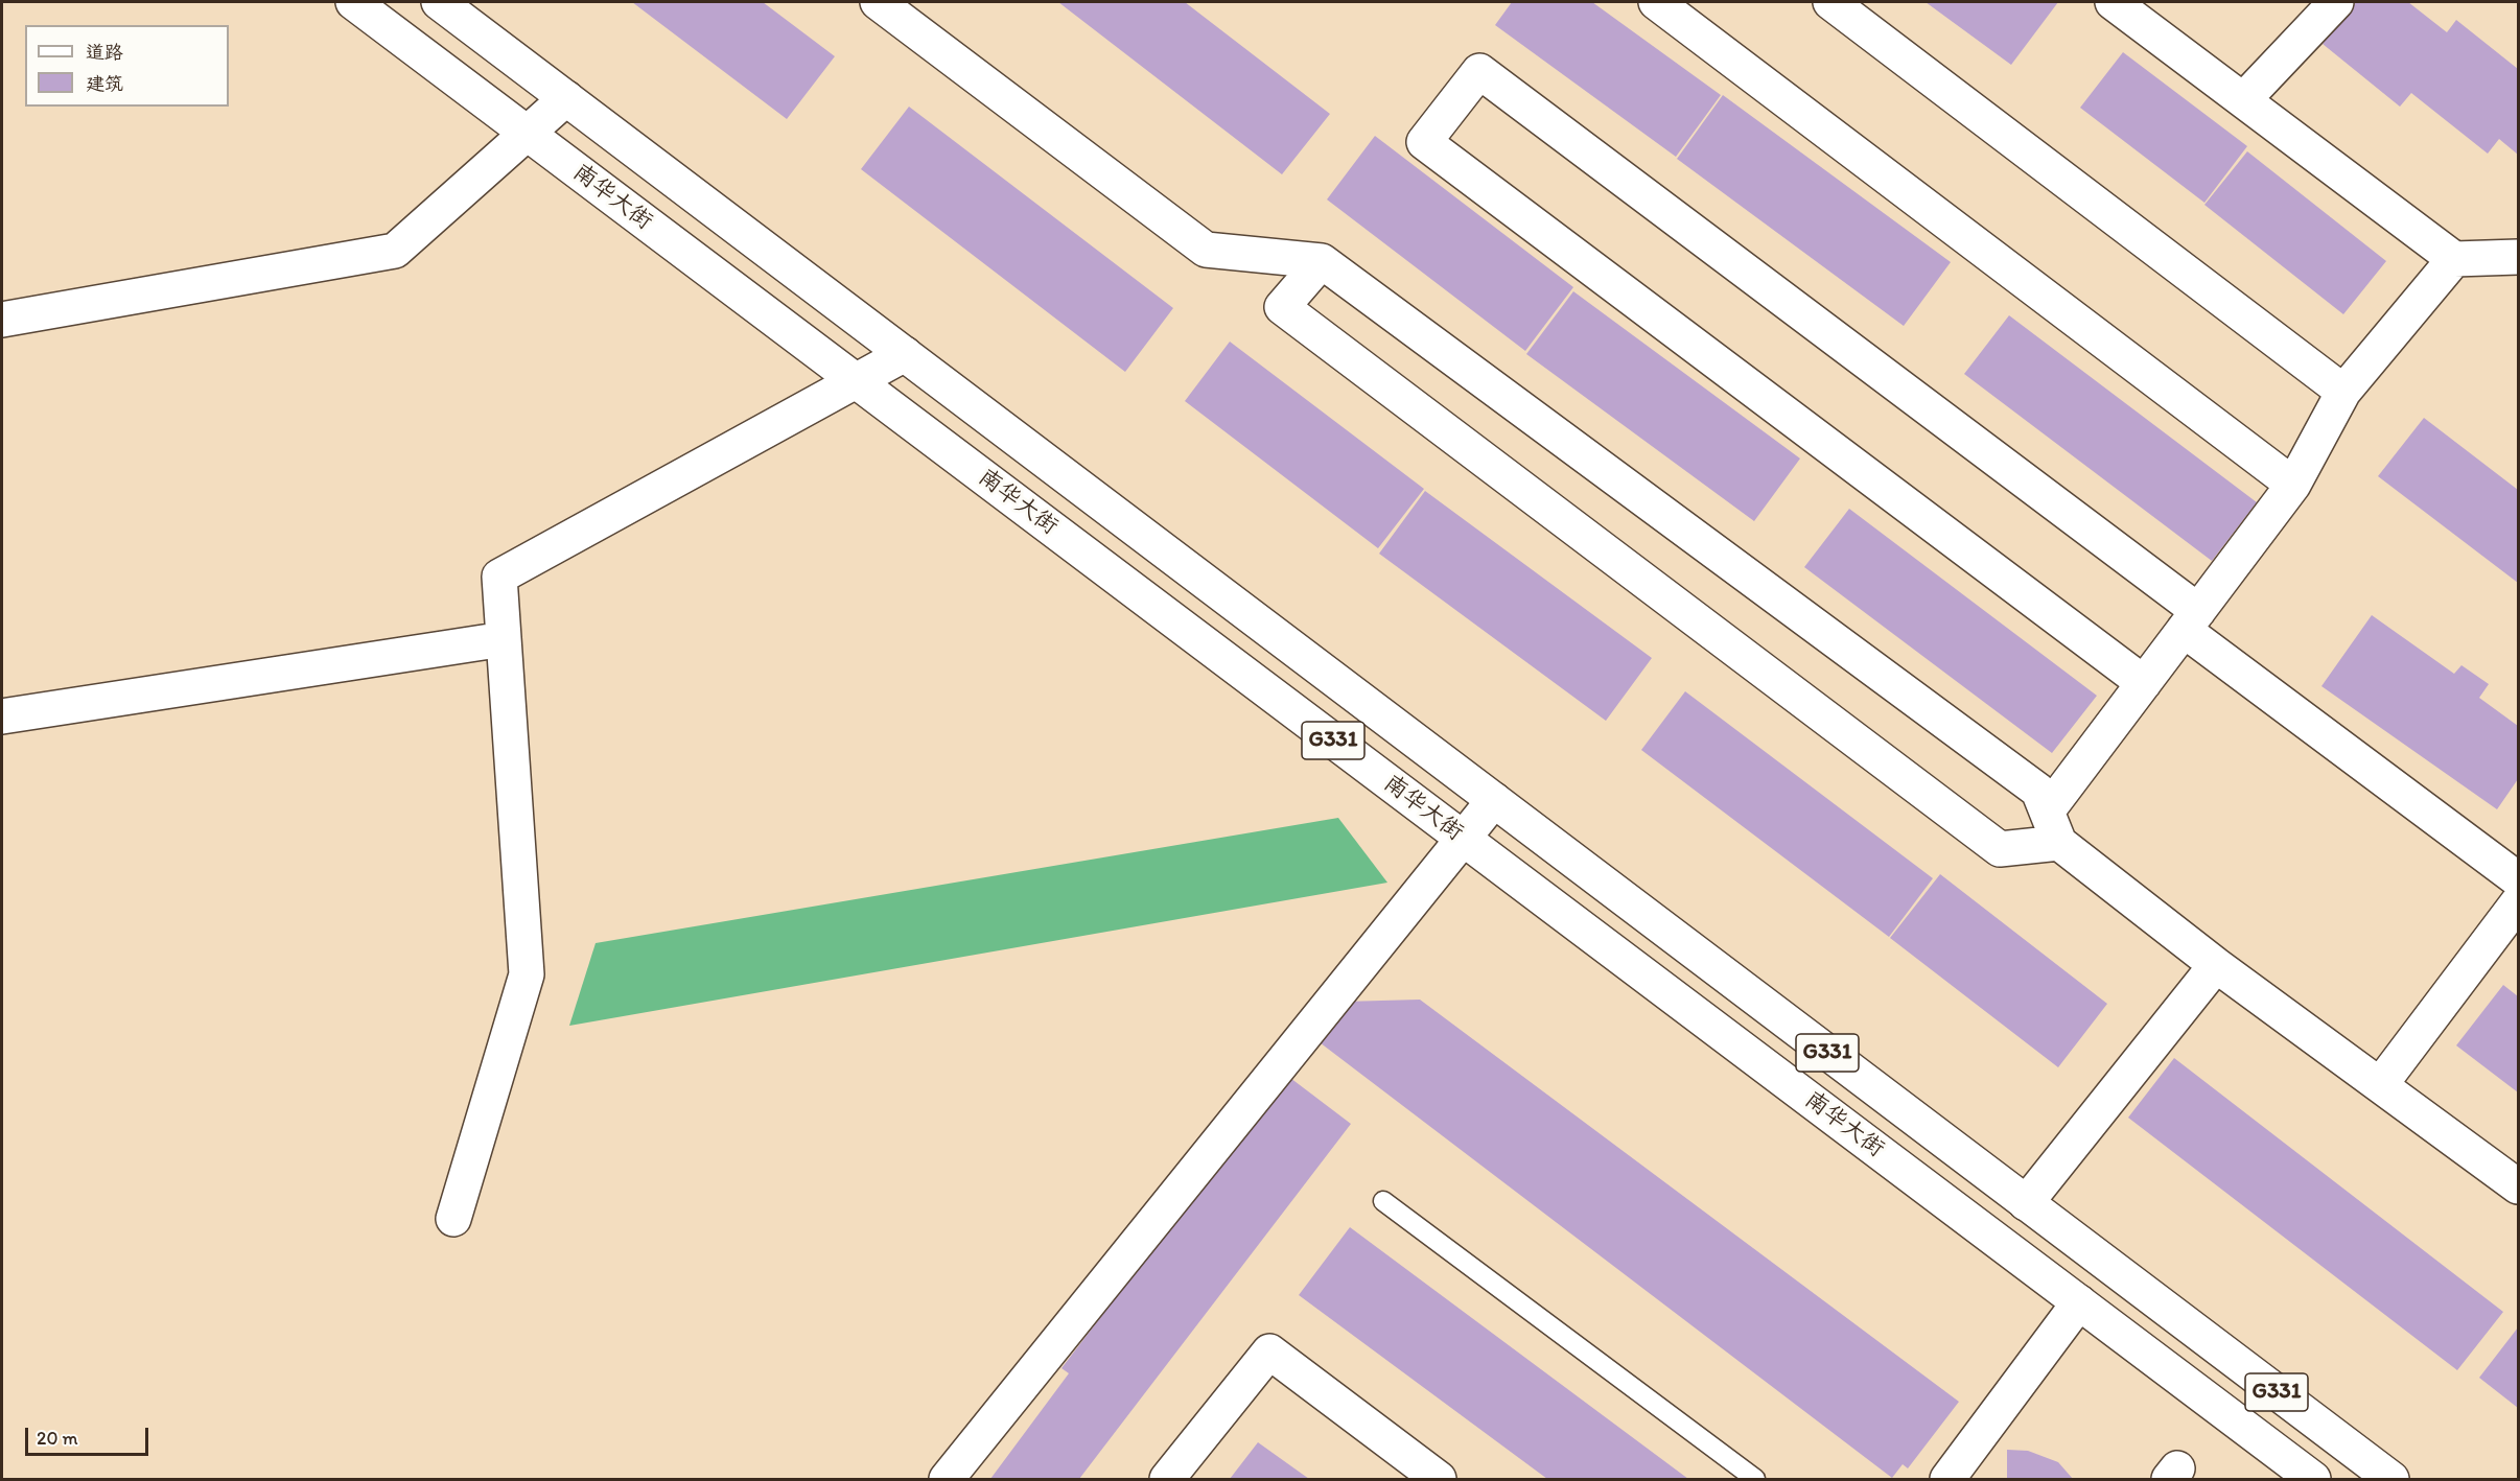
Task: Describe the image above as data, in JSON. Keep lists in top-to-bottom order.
{
  "streets": {
    "main road": ["南华大街", "G331"]
  },
  "legend": ["道路", "建筑"],
  "scale_bar": "20 m"
}
